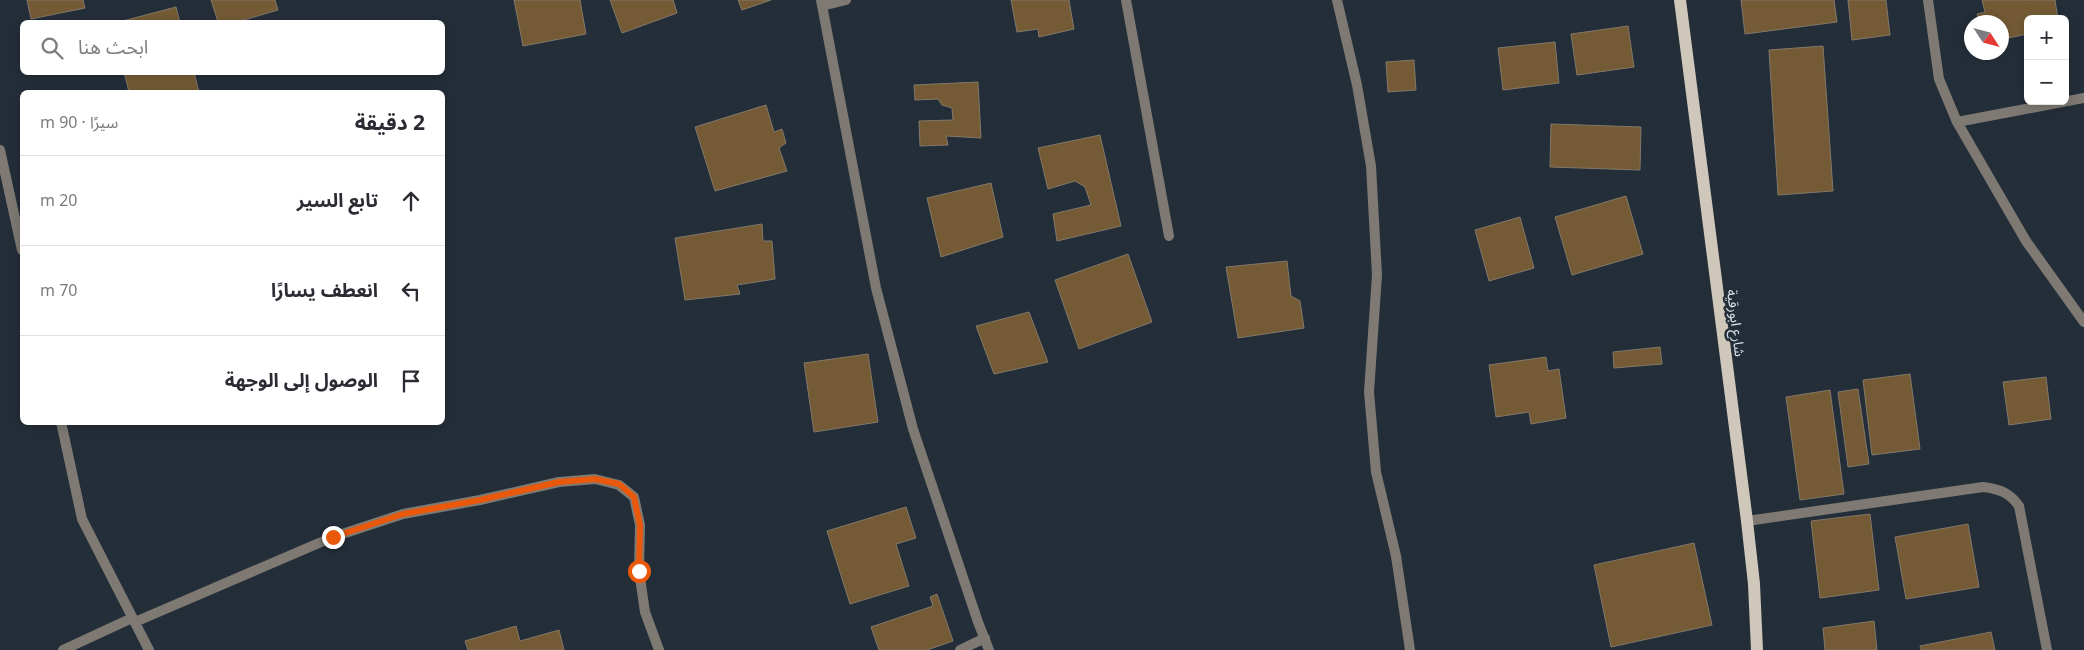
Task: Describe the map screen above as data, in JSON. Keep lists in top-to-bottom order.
{
  "streets": {
    "main road": ["شارع ابورقية"]
  },
  "north": "bottom right",
  "page": {
    "map_buttons": ["+", "−"],
    "search": "ابحث هنا",
    "heading": ["2 دقيقة", "سيرًا · 90 m"],
    "list": [
      ["تابع السير", "20 m"],
      ["انعطف يسارًا", "70 m"],
      "الوصول إلى الوجهة"
    ]
  }
}
